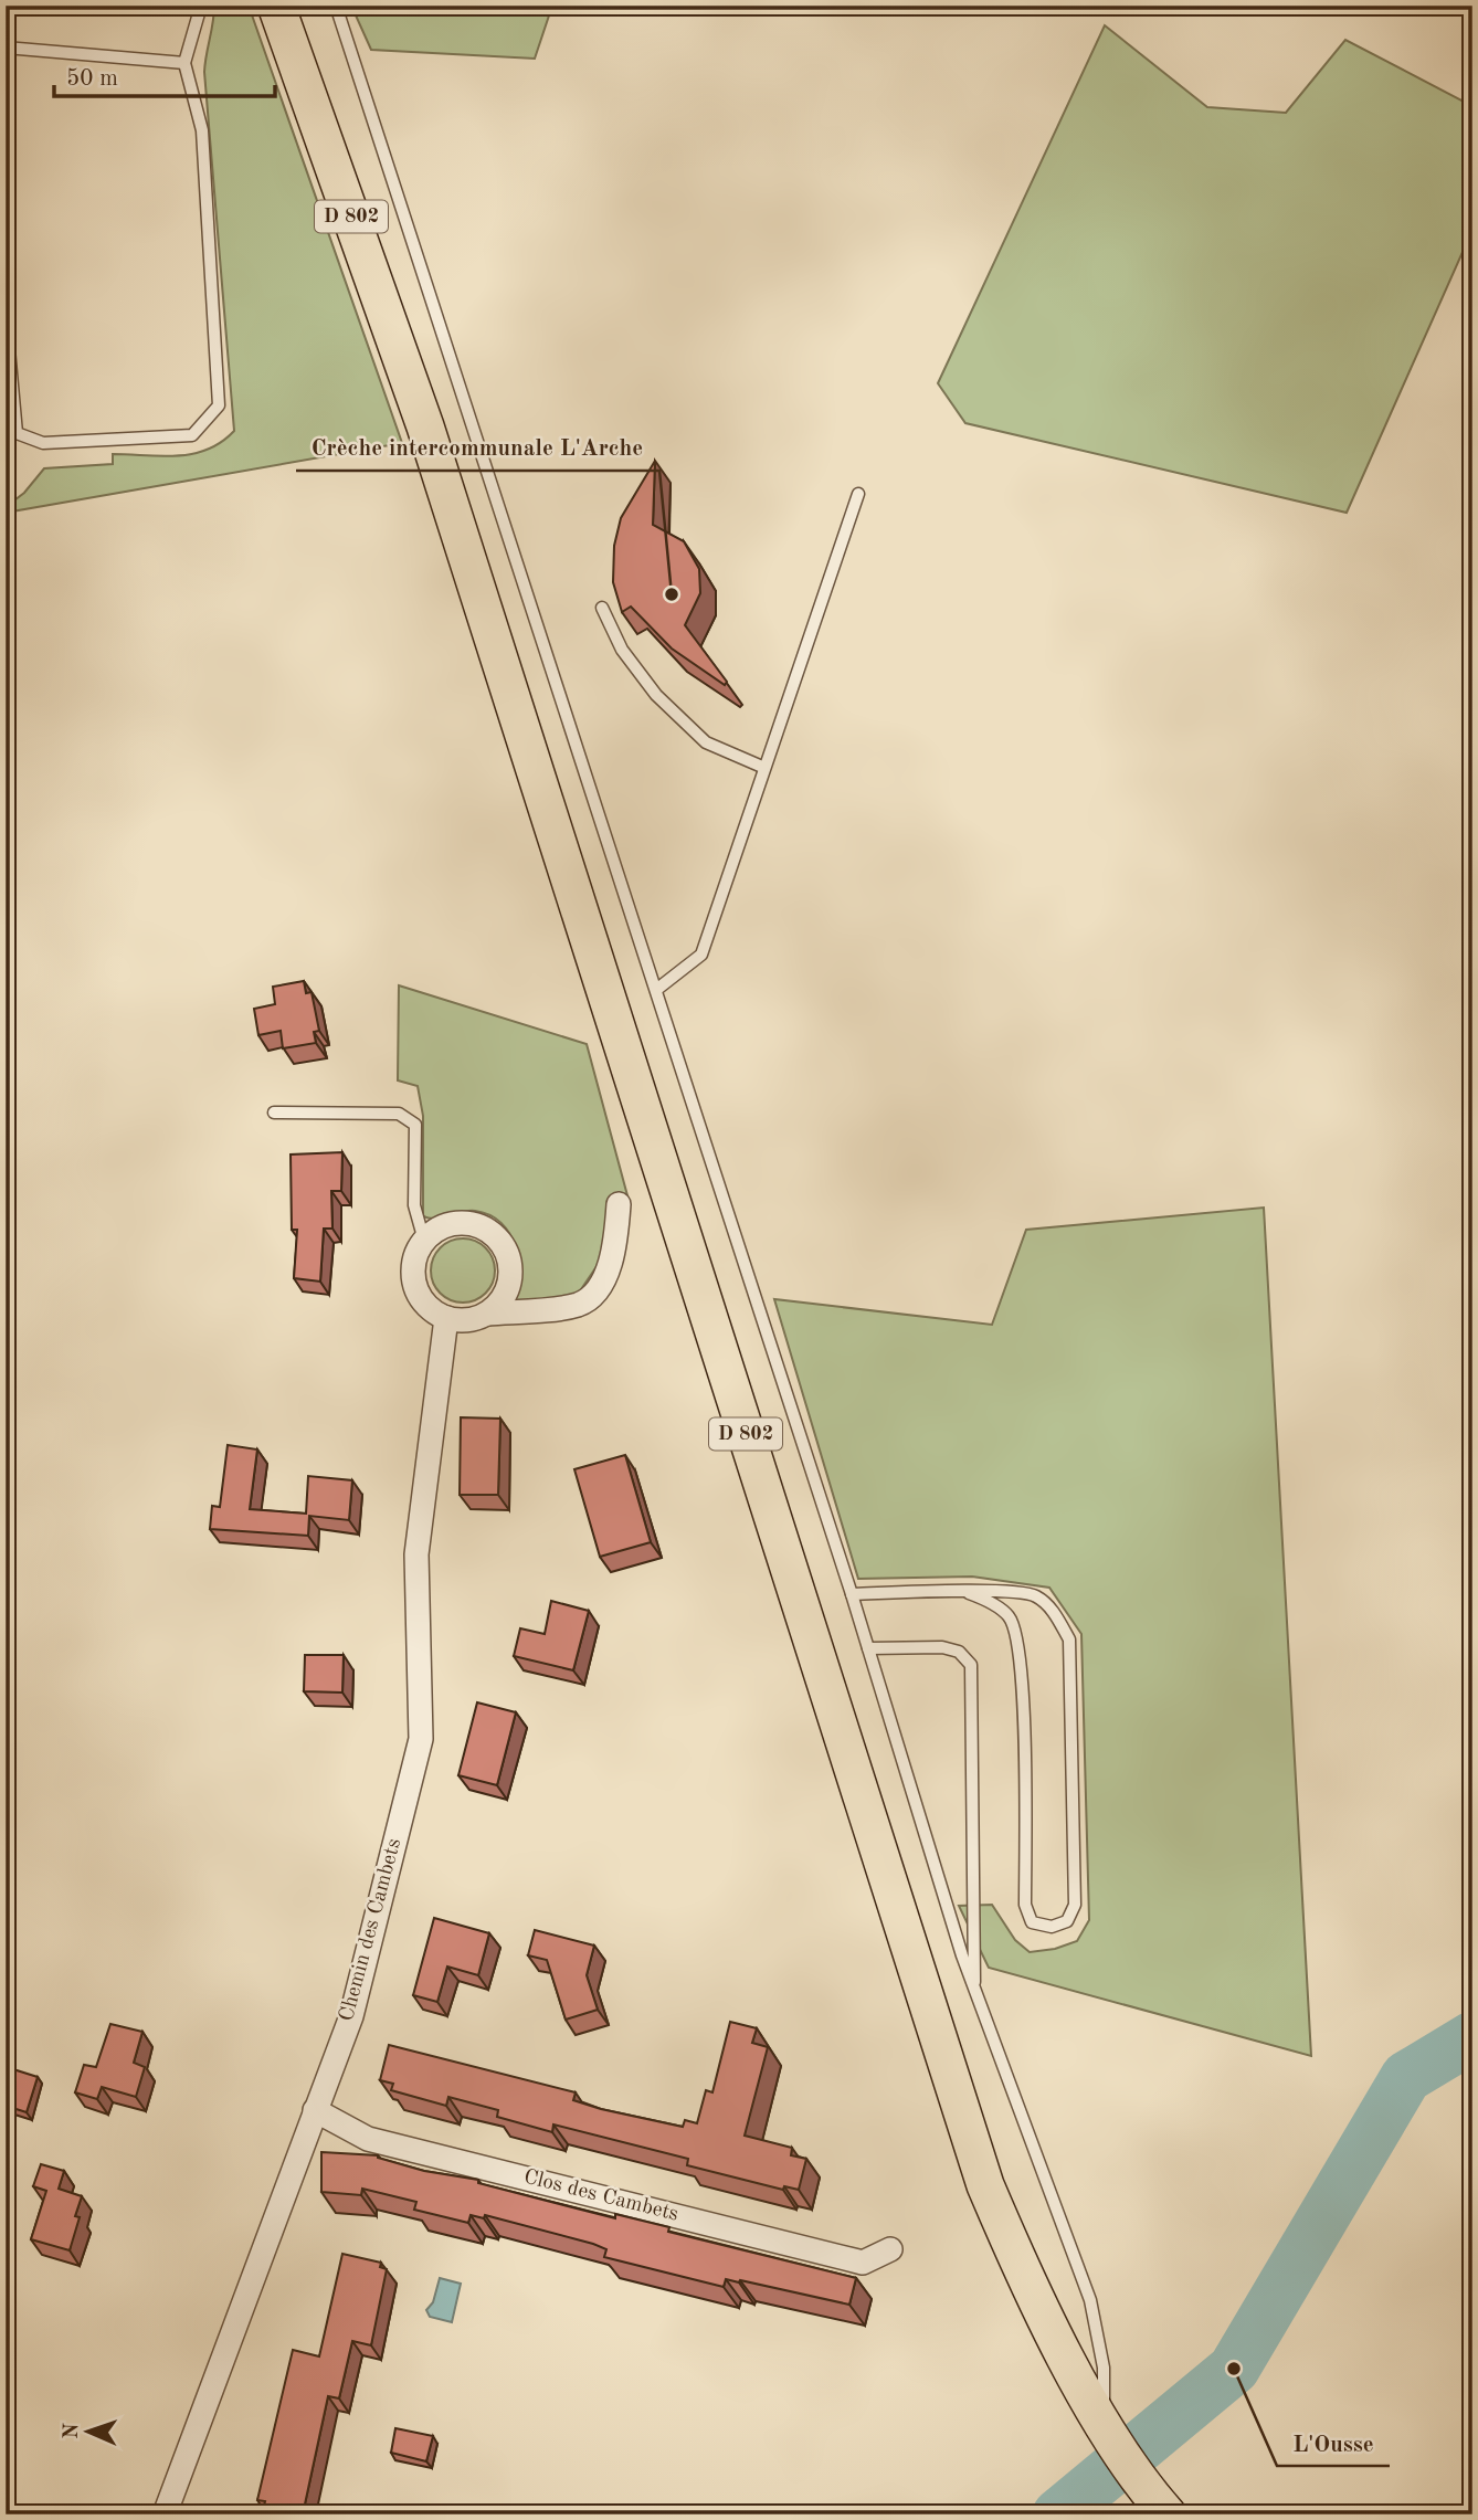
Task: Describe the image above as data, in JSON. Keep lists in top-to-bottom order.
{
  "streets": {
    "main road": ["D 802"],
    "street": ["Chemin des Cambets", "Clos des Cambets"]
  },
  "crossings": [
    ["Chemin des Cambets", "Clos des Cambets"]
  ],
  "places": ["Crèche intercommunale L'Arche", "L'Ousse"],
  "scale_bar": "50 m",
  "north": "left"
}
